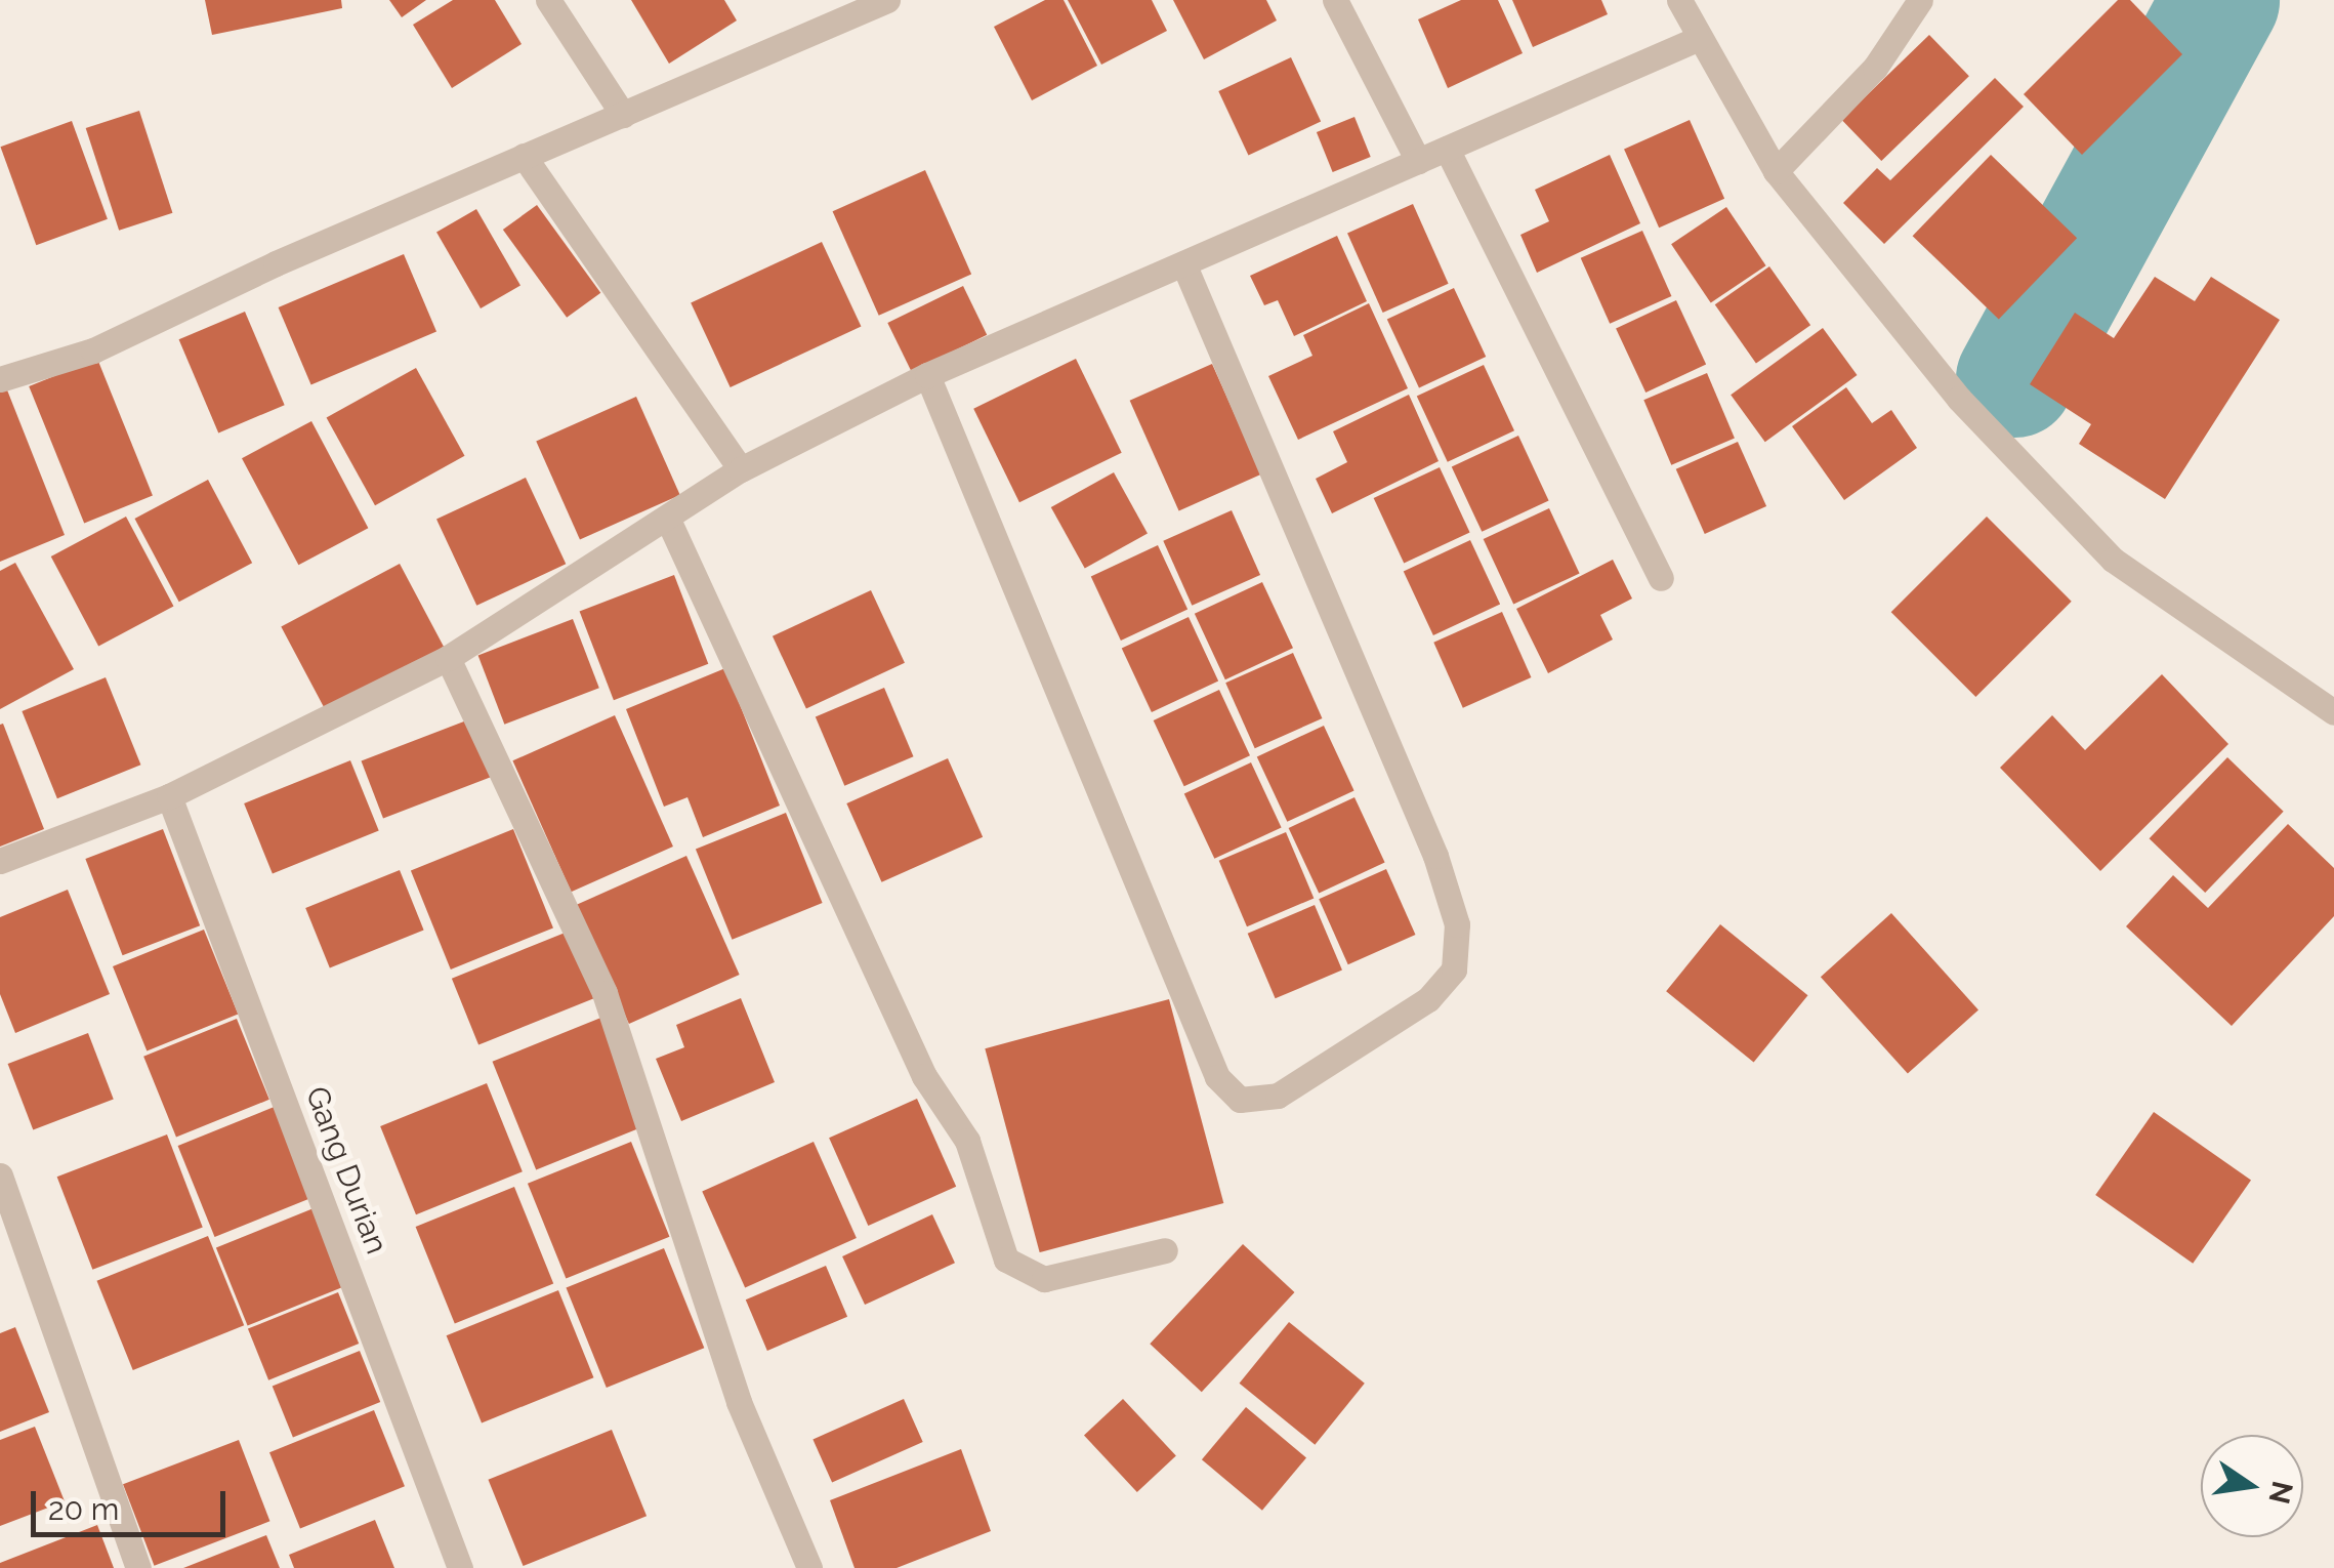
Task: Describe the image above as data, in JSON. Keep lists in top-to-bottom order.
{
  "streets": {
    "street": ["Gang Durian"]
  },
  "scale_bar": "20 m",
  "north": "right"
}
